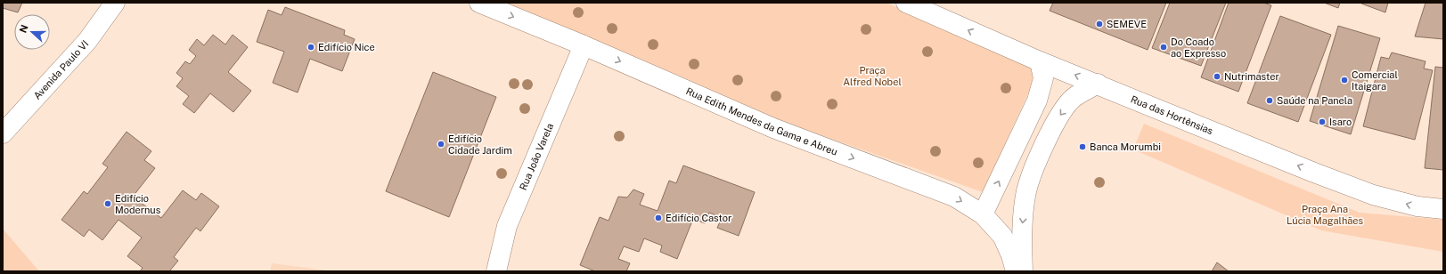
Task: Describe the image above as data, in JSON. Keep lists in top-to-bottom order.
{
  "streets": {
    "street": [
      "Avenida Paulo VI",
      "Rua das Hortênsias",
      "Rua Edith Mendes da Gama e Abreu",
      "Rua João Varela"
    ]
  },
  "crossings": [
    ["Rua Edith Mendes da Gama e Abreu", "Rua João Varela"]
  ],
  "one_way": ["Rua das Hortênsias", "Rua Edith Mendes da Gama e Abreu"],
  "parks": ["Praça Alfred Nobel", "Praça Ana Lúcia Magalhães"],
  "places": [
    "SEMEVE",
    "Edifício Nice",
    "Do Coado ao Expresso",
    "Nutrimaster",
    "Comercial Itaigara",
    "Saúde na Panela",
    "Isaro",
    "Edifício Cidade Jardim",
    "Banca Morumbi",
    "Edifício Modernus",
    "Edifício Castor"
  ],
  "north": "left"
}
